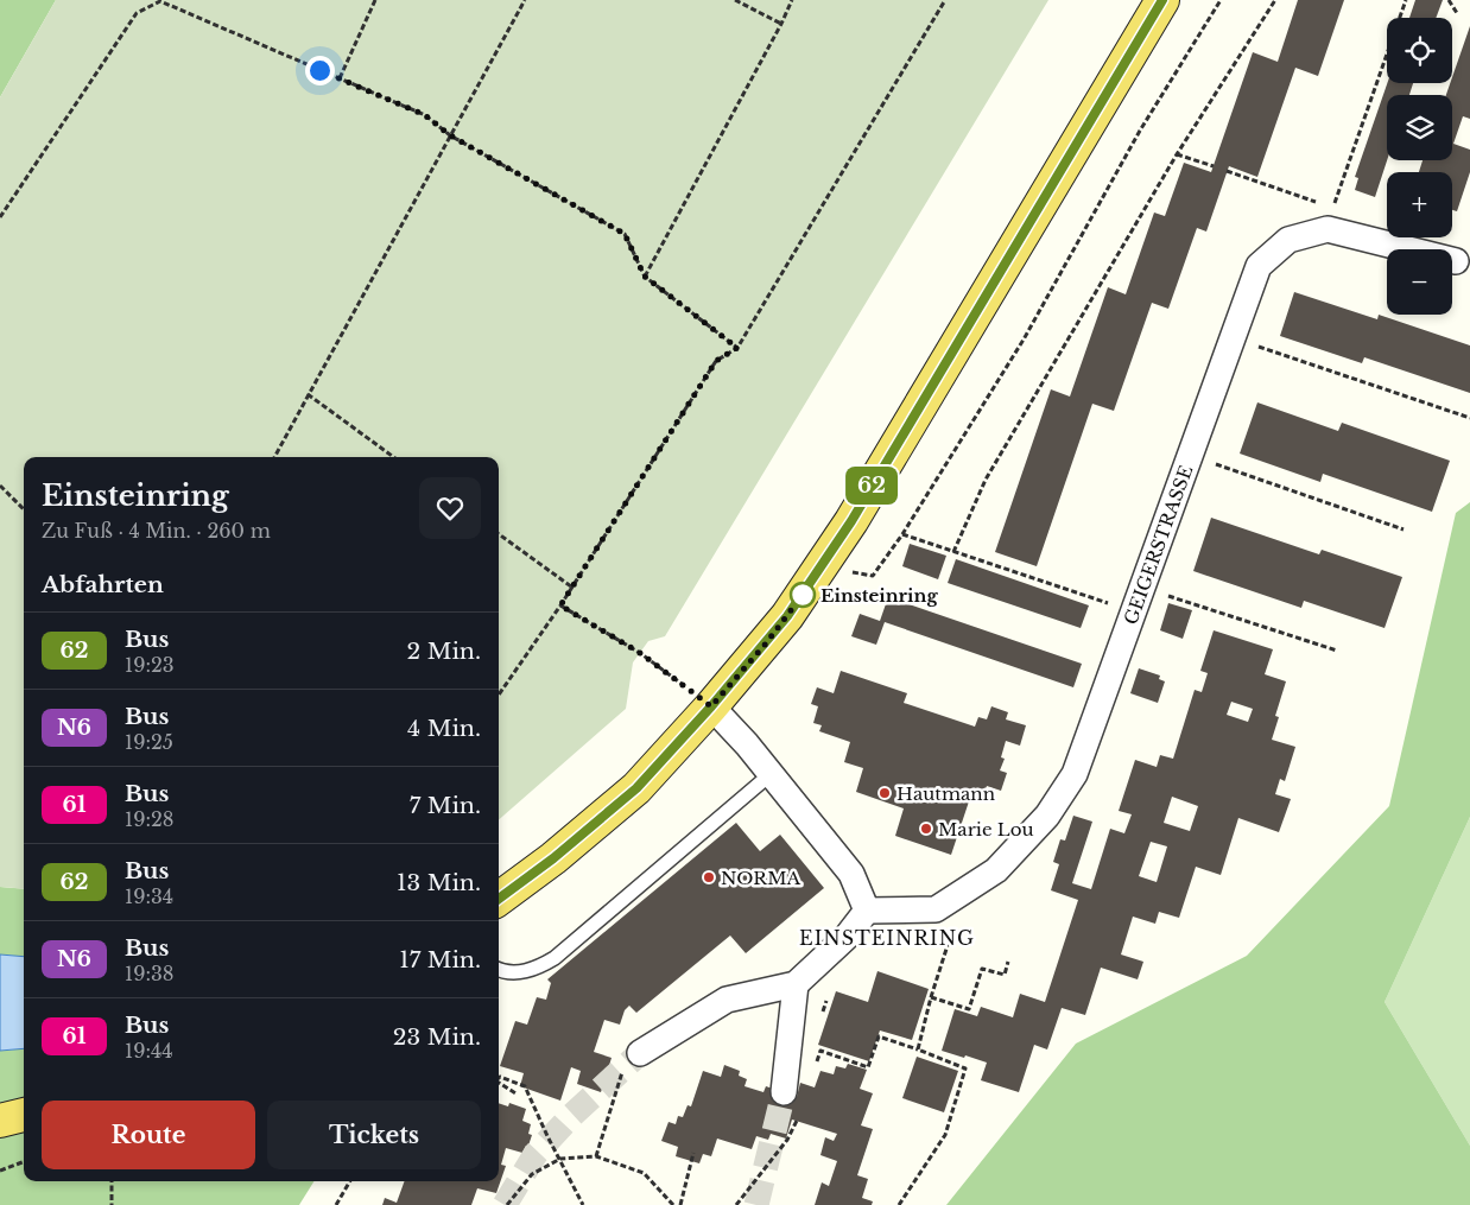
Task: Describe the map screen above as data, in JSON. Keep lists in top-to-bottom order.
{
  "streets": {
    "street": ["GEIGERSTRASSE"]
  },
  "districts": ["EINSTEINRING"],
  "places": [
    "Einsteinring",
    "Hautmann",
    "Marie Lou",
    "NORMA"
  ],
  "lines": ["bus line 62"],
  "page": {
    "on_map": "62",
    "map_buttons": ["+", "−"],
    "heading": [
      ["Einsteinring", "Zu Fuß · 4 Min. · 260 m"],
      "Abfahrten"
    ],
    "list": [
      {
        "mark": "62",
        "name": "Bus",
        "note": "19:23",
        "value": "2 Min."
      },
      {
        "mark": "N6",
        "name": "Bus",
        "note": "19:25",
        "value": "4 Min."
      },
      {
        "mark": "61",
        "name": "Bus",
        "note": "19:28",
        "value": "7 Min."
      },
      {
        "mark": "62",
        "name": "Bus",
        "note": "19:34",
        "value": "13 Min."
      },
      {
        "mark": "N6",
        "name": "Bus",
        "note": "19:38",
        "value": "17 Min."
      },
      {
        "mark": "61",
        "name": "Bus",
        "note": "19:44",
        "value": "23 Min."
      }
    ],
    "buttons": ["Route", "Tickets"]
  }
}
